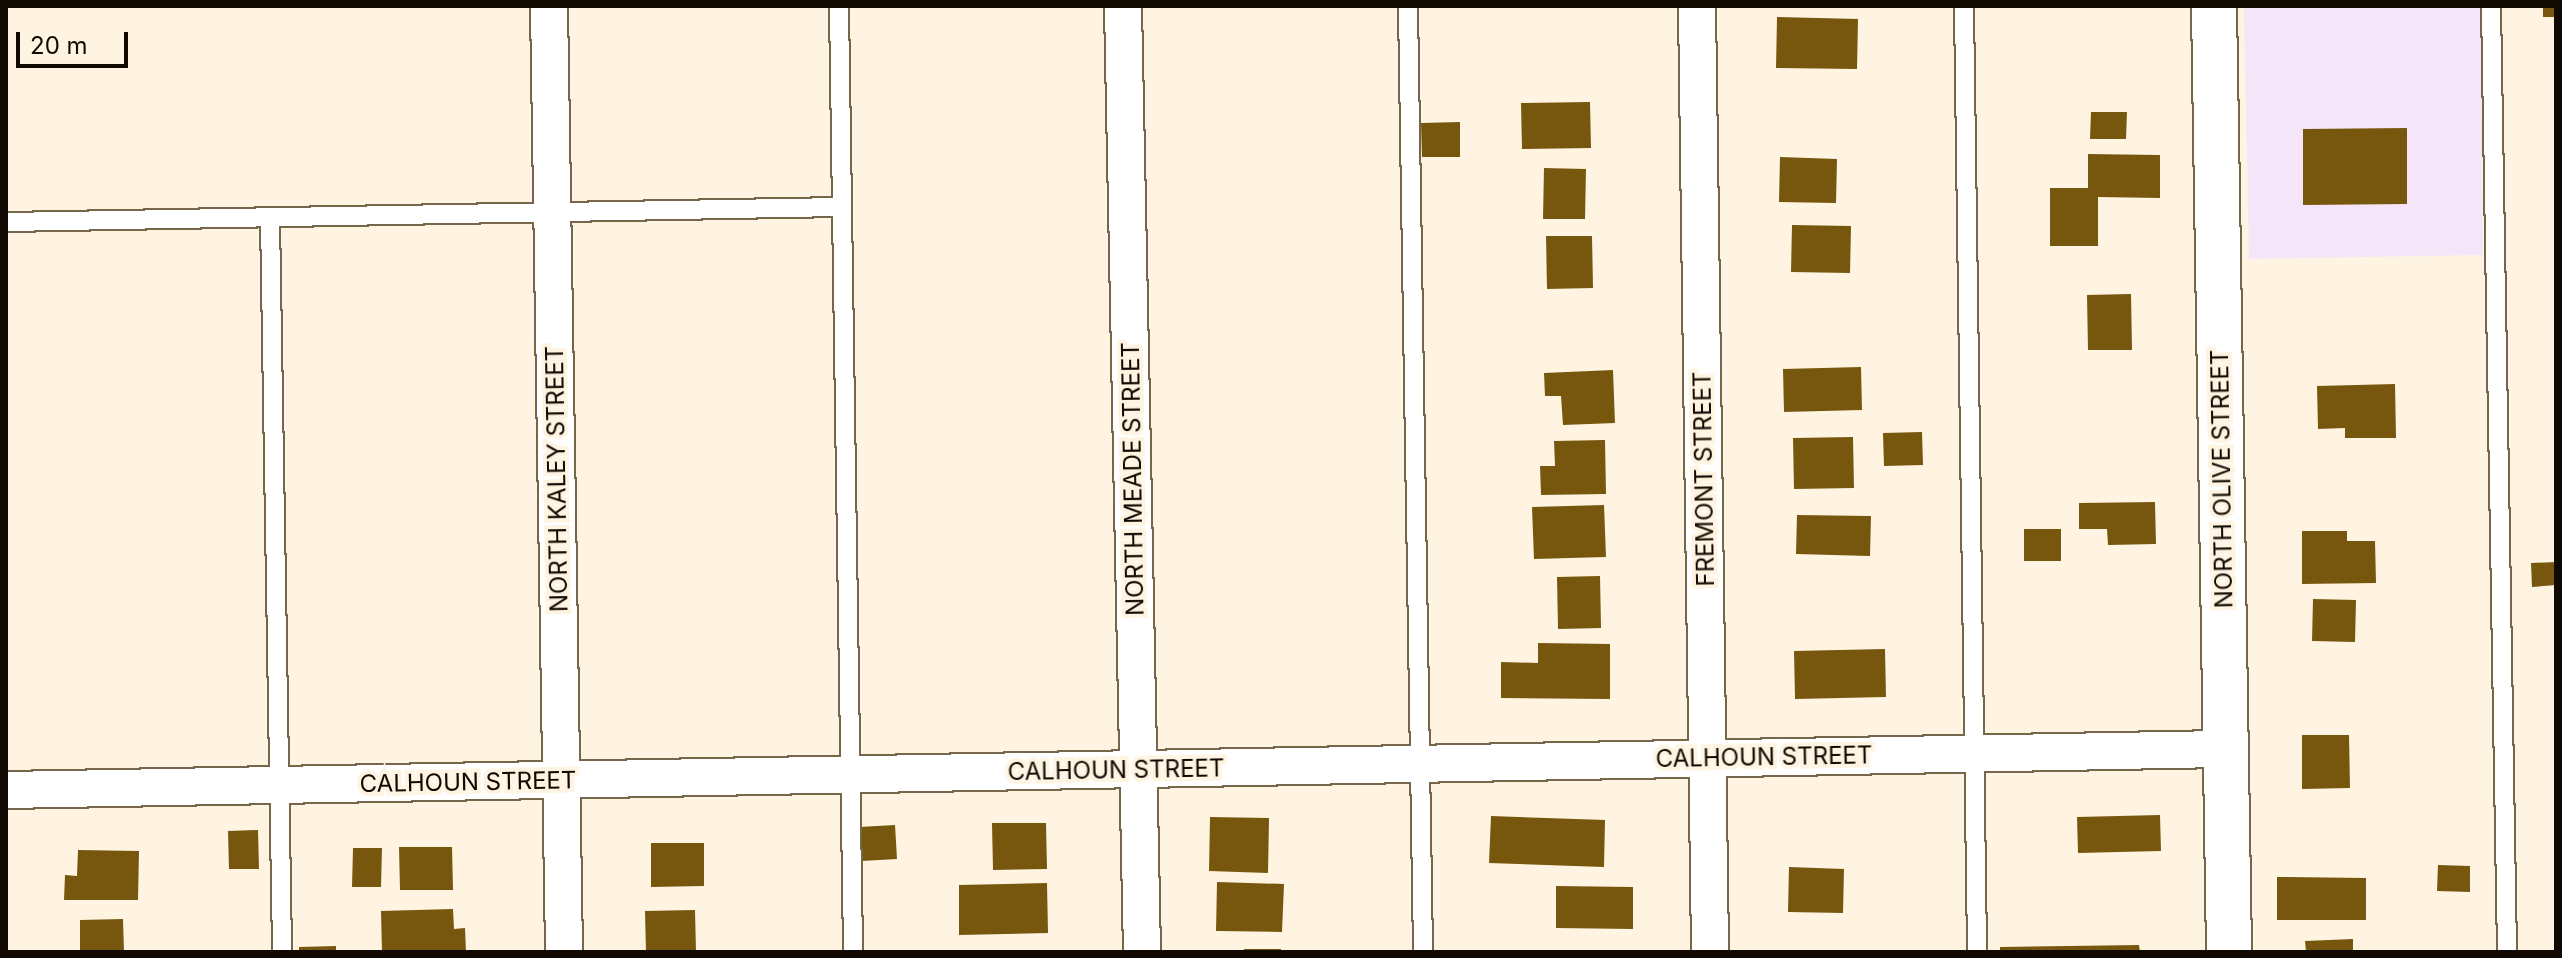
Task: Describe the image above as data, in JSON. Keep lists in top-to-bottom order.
{
  "streets": {
    "street": [
      "NORTH KALEY STREET",
      "NORTH MEADE STREET",
      "FREMONT STREET",
      "NORTH OLIVE STREET",
      "CALHOUN STREET"
    ]
  },
  "crossings": [
    ["NORTH KALEY STREET", "CALHOUN STREET"],
    ["NORTH MEADE STREET", "CALHOUN STREET"],
    ["FREMONT STREET", "CALHOUN STREET"],
    ["NORTH OLIVE STREET", "CALHOUN STREET"]
  ],
  "scale_bar": "20 m"
}
